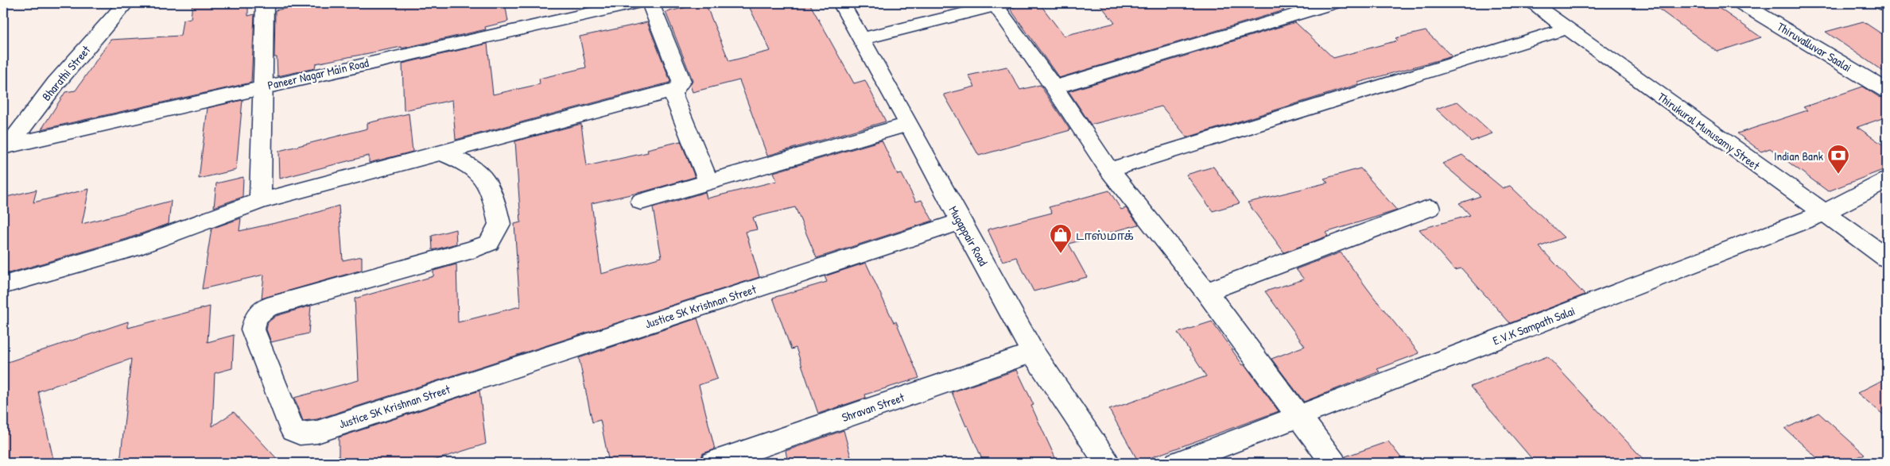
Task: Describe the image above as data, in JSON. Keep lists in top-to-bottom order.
{
  "streets": {
    "street": [
      "Thiruvalluvar Saalai",
      "Bharathi Street",
      "Paneer Nagar Main Road",
      "Thirukural Munusamy Street",
      "Mugappair Road",
      "Justice SK Krishnan Street",
      "E.V.K Sampath Salai",
      "Shravan Street"
    ]
  },
  "crossings": [
    ["Bharathi Street", "Paneer Nagar Main Road"],
    ["Thirukural Munusamy Street", "E.V.K Sampath Salai"],
    ["Mugappair Road", "Justice SK Krishnan Street"],
    ["Mugappair Road", "Shravan Street"]
  ],
  "places": {
    "bank": ["Indian Bank"],
    "shop": ["டாஸ்மாக்"]
  }
}
